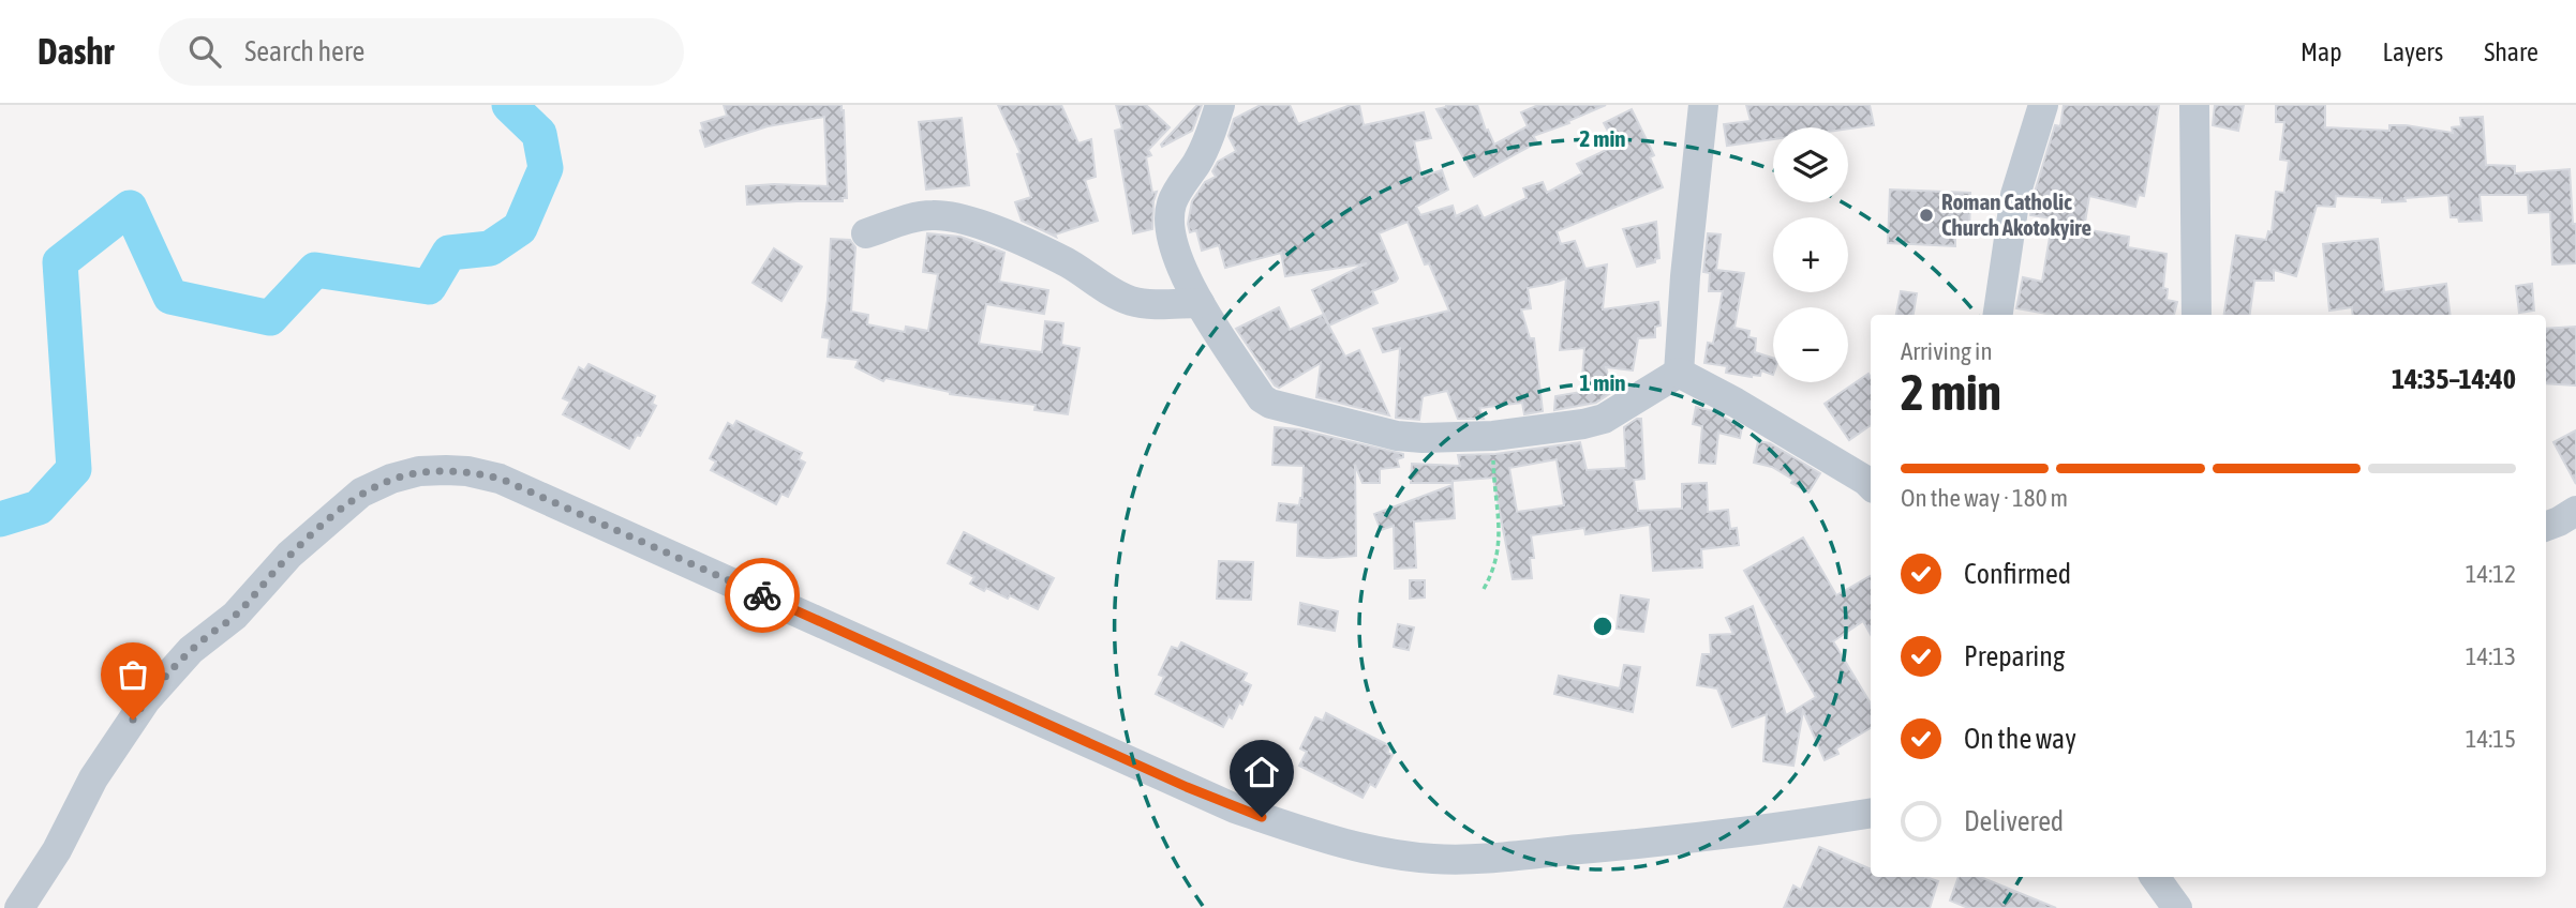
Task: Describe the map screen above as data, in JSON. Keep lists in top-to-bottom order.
{
  "places": ["Roman Catholic Church Akotokyire"],
  "page": {
    "header": "Dashr",
    "search": "Search here",
    "nav": ["Map", "Layers", "Share"],
    "map_buttons": ["+", "−"],
    "heading": ["2 min", "Arriving in", "14:35–14:40"],
    "bar": "On the way · 180 m",
    "list": [
      ["Confirmed", "14:12"],
      ["Preparing", "14:13"],
      ["On the way", "14:15"],
      "Delivered"
    ]
  },
  "rings": ["2 min", "1 min"]
}
